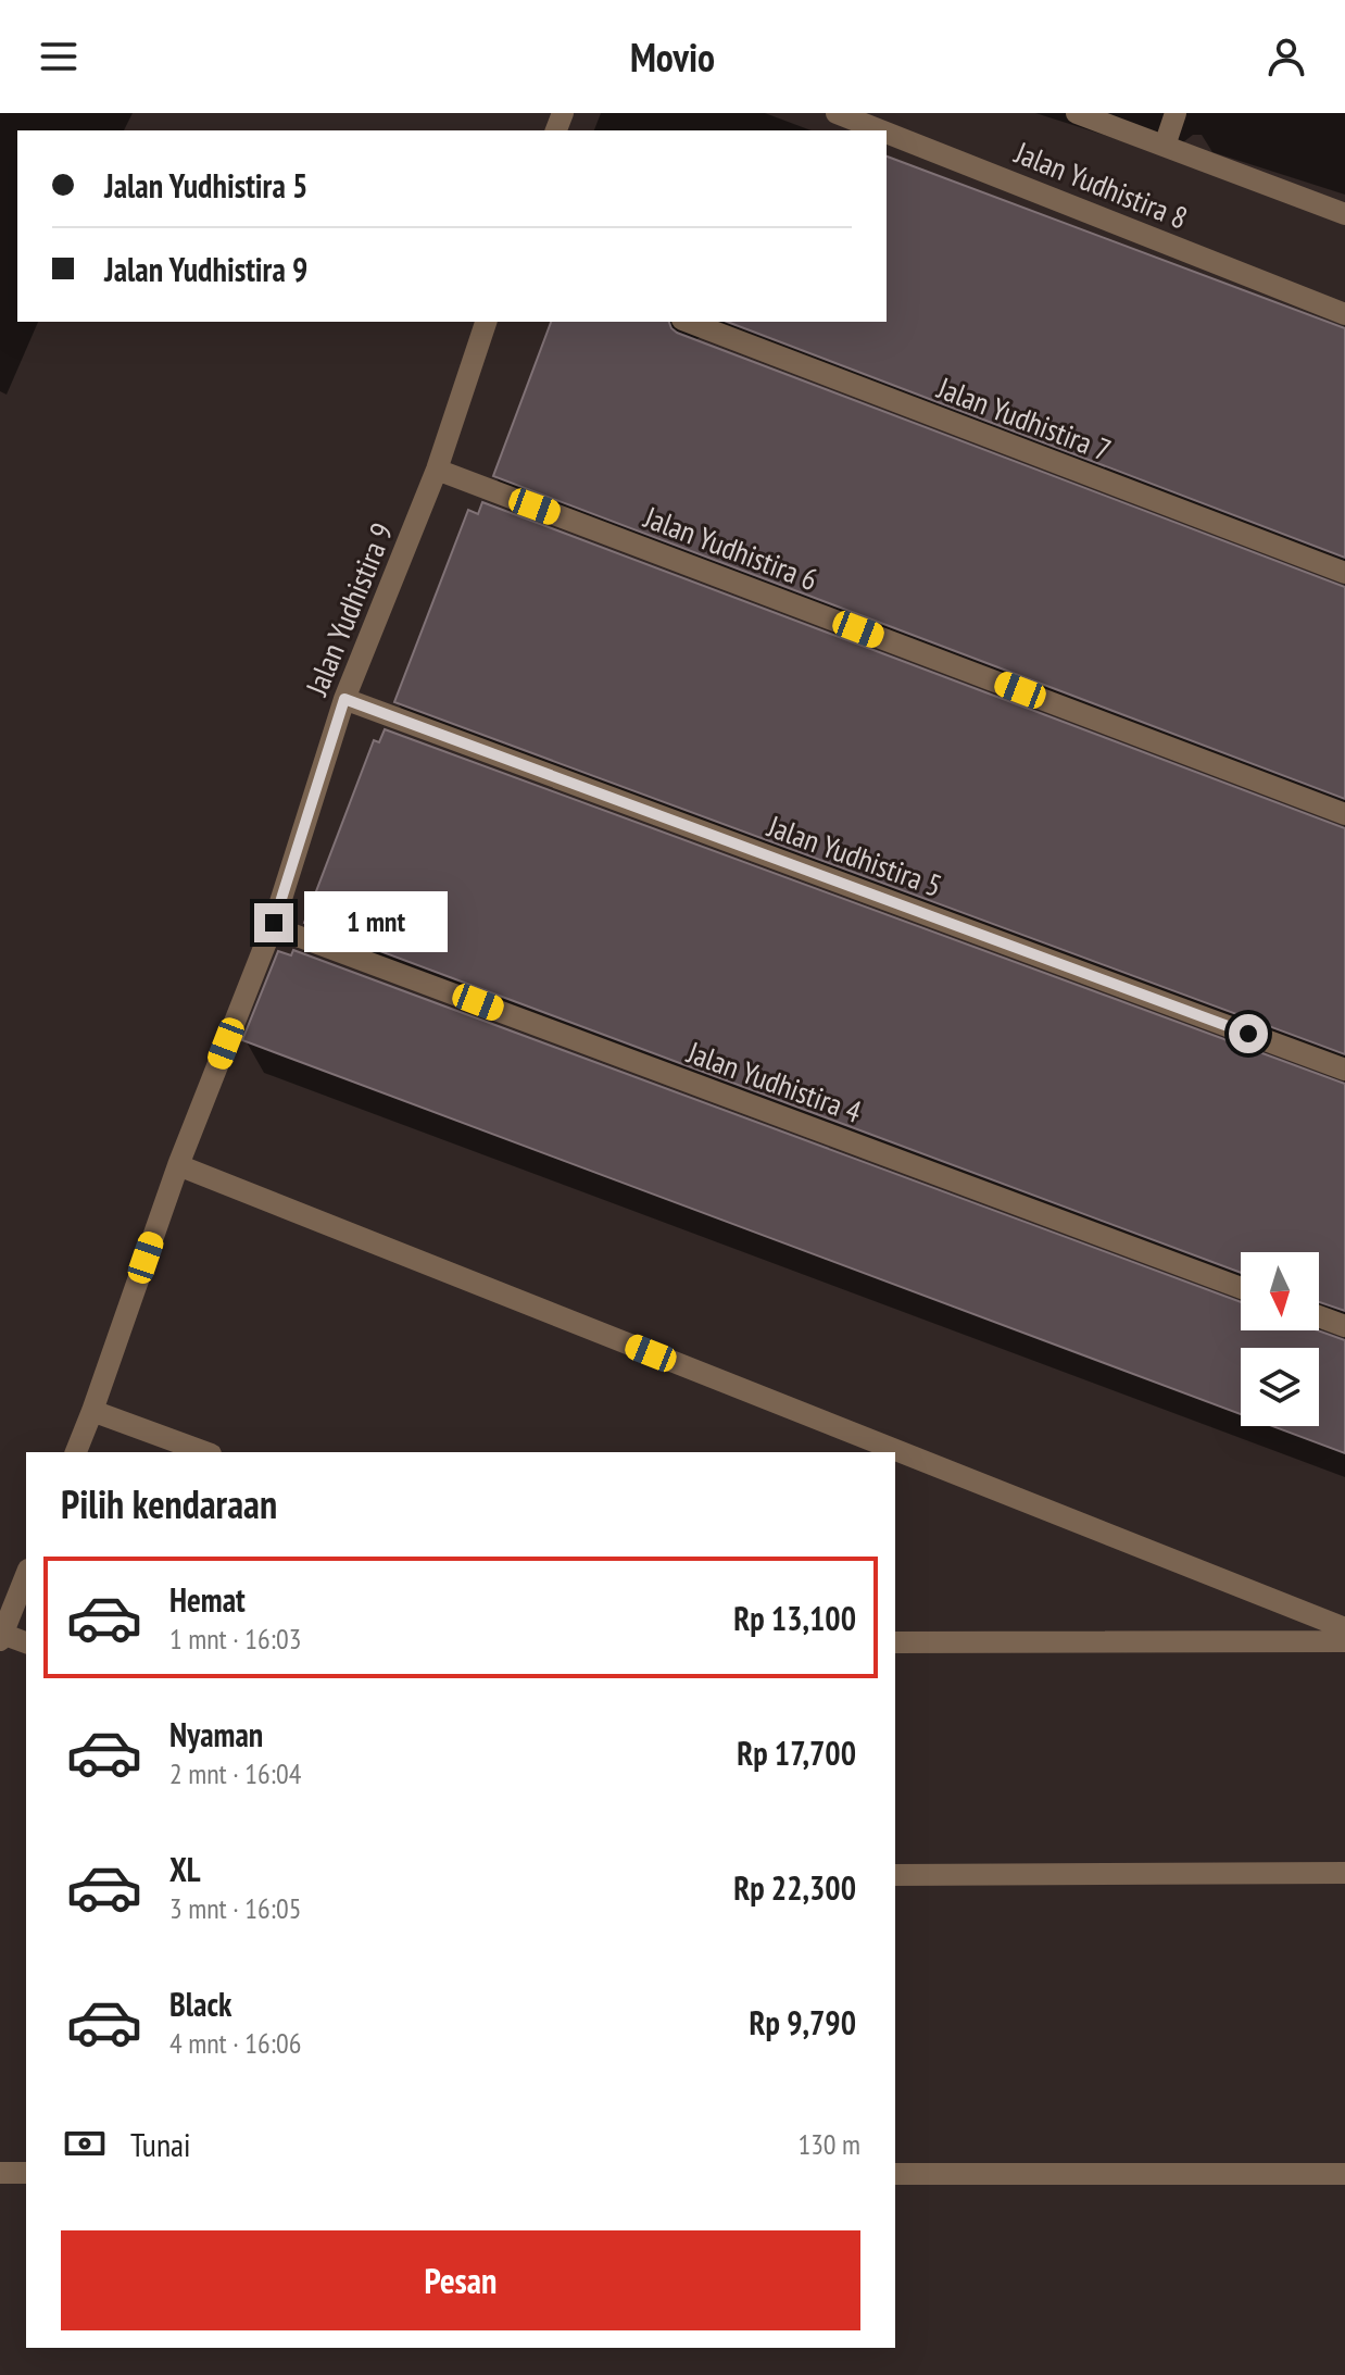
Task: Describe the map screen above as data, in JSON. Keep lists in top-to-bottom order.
{
  "streets": {
    "street": [
      "Jalan Yudhistira 8",
      "Jalan Yudhistira 7",
      "Jalan Yudhistira 6",
      "Jalan Yudhistira 9",
      "Jalan Yudhistira 5",
      "Jalan Yudhistira 4"
    ]
  },
  "crossings": [
    ["Jalan Yudhistira 6", "Jalan Yudhistira 9"],
    ["Jalan Yudhistira 9", "Jalan Yudhistira 5"],
    ["Jalan Yudhistira 9", "Jalan Yudhistira 4"]
  ],
  "north": "bottom",
  "page": {
    "header": "Movio",
    "banner": ["Jalan Yudhistira 5", "Jalan Yudhistira 9"],
    "bubble": "1 mnt",
    "heading": "Pilih kendaraan",
    "list": [
      {
        "name": "Hemat",
        "note": "1 mnt · 16:03",
        "value": "Rp 13,100"
      },
      {
        "name": "Nyaman",
        "note": "2 mnt · 16:04",
        "value": "Rp 17,700"
      },
      {
        "name": "XL",
        "note": "3 mnt · 16:05",
        "value": "Rp 22,300"
      },
      {
        "name": "Black",
        "note": "4 mnt · 16:06",
        "value": "Rp 9,790"
      }
    ],
    "pay": ["Tunai", "130 m"],
    "buttons": "Pesan"
  }
}
